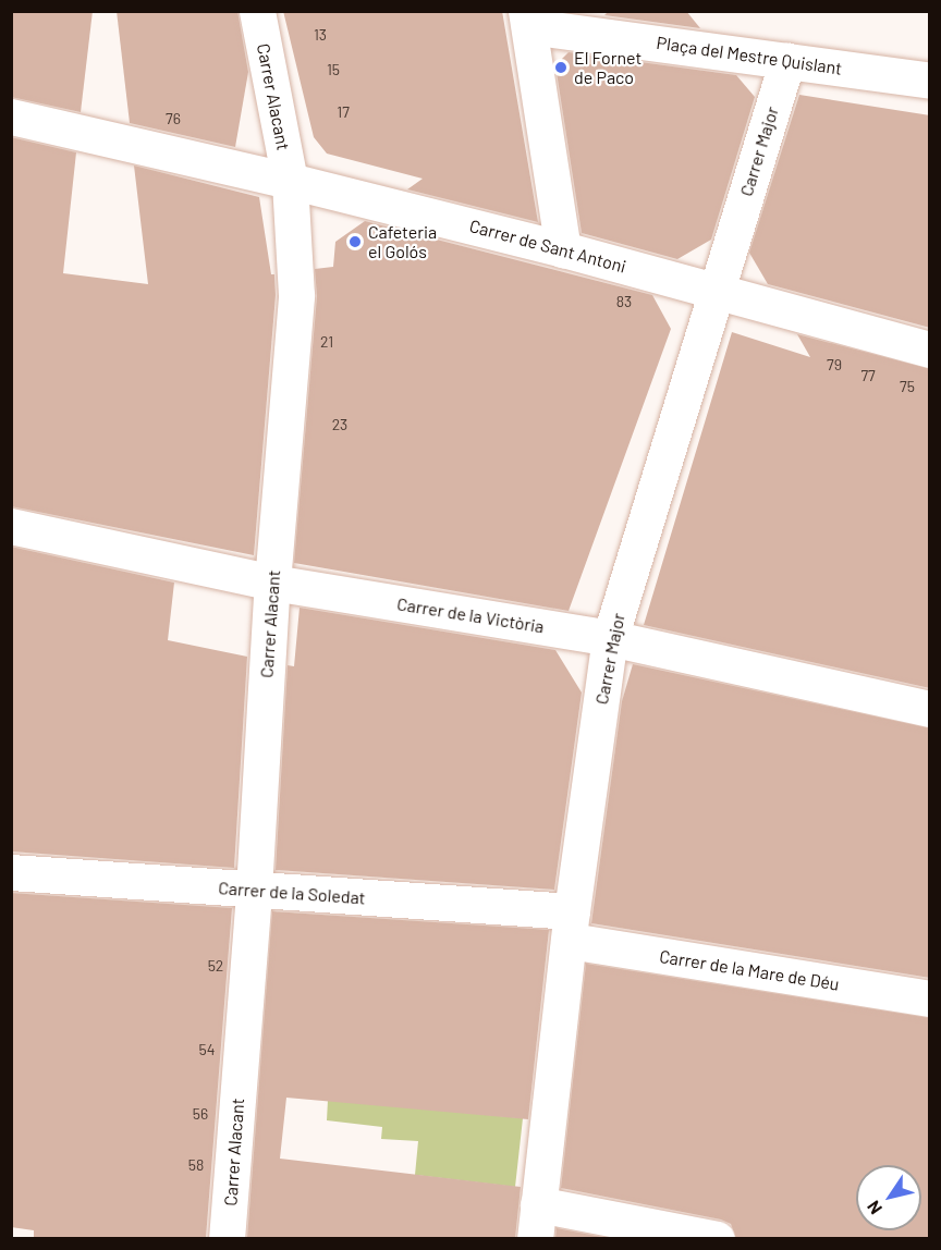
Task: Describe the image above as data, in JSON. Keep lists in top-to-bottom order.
{
  "streets": {
    "street": [
      "Plaça del Mestre Quislant",
      "Carrer Alacant",
      "Carrer Major",
      "Carrer de Sant Antoni",
      "Carrer de la Victòria",
      "Carrer de la Soledat",
      "Carrer de la Mare de Déu"
    ]
  },
  "crossings": [
    ["Plaça del Mestre Quislant", "Carrer Major"],
    ["Plaça del Mestre Quislant", "Carrer de Sant Antoni"],
    ["Carrer Alacant", "Carrer de Sant Antoni"],
    ["Carrer Alacant", "Carrer de la Victòria"],
    ["Carrer Alacant", "Carrer de la Soledat"],
    ["Carrer Major", "Carrer de Sant Antoni"],
    ["Carrer Major", "Carrer de la Victòria"],
    ["Carrer Major", "Carrer de la Soledat"],
    ["Carrer Major", "Carrer de la Mare de Déu"],
    ["Carrer de la Soledat", "Carrer de la Mare de Déu"]
  ],
  "places": ["El Fornet de Paco", "Cafeteria el Golós"],
  "house_numbers": [
    "13",
    "15",
    "17",
    "76",
    "83",
    "21",
    "79",
    "77",
    "75",
    "23",
    "52",
    "54",
    "56",
    "58"
  ],
  "north": "bottom left"
}
